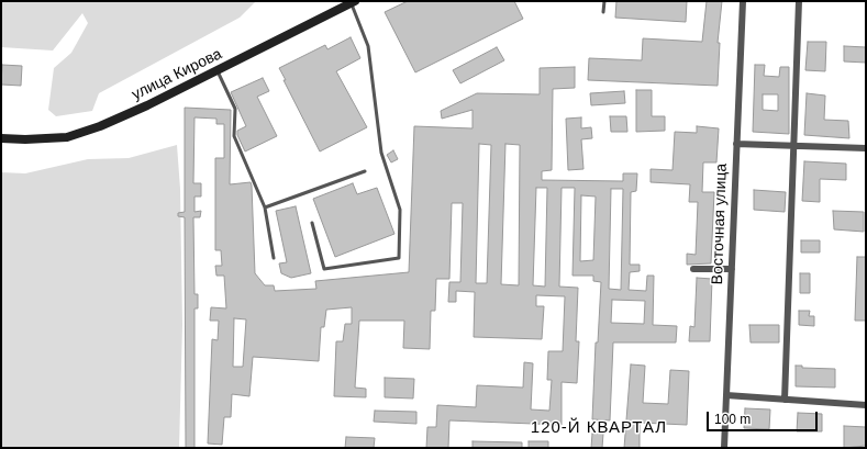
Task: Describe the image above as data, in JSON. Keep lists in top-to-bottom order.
{
  "streets": {
    "street": ["улица Кирова", "Восточная улица"]
  },
  "districts": ["120-Й КВАРТАЛ"],
  "scale_bar": "100 m"
}
